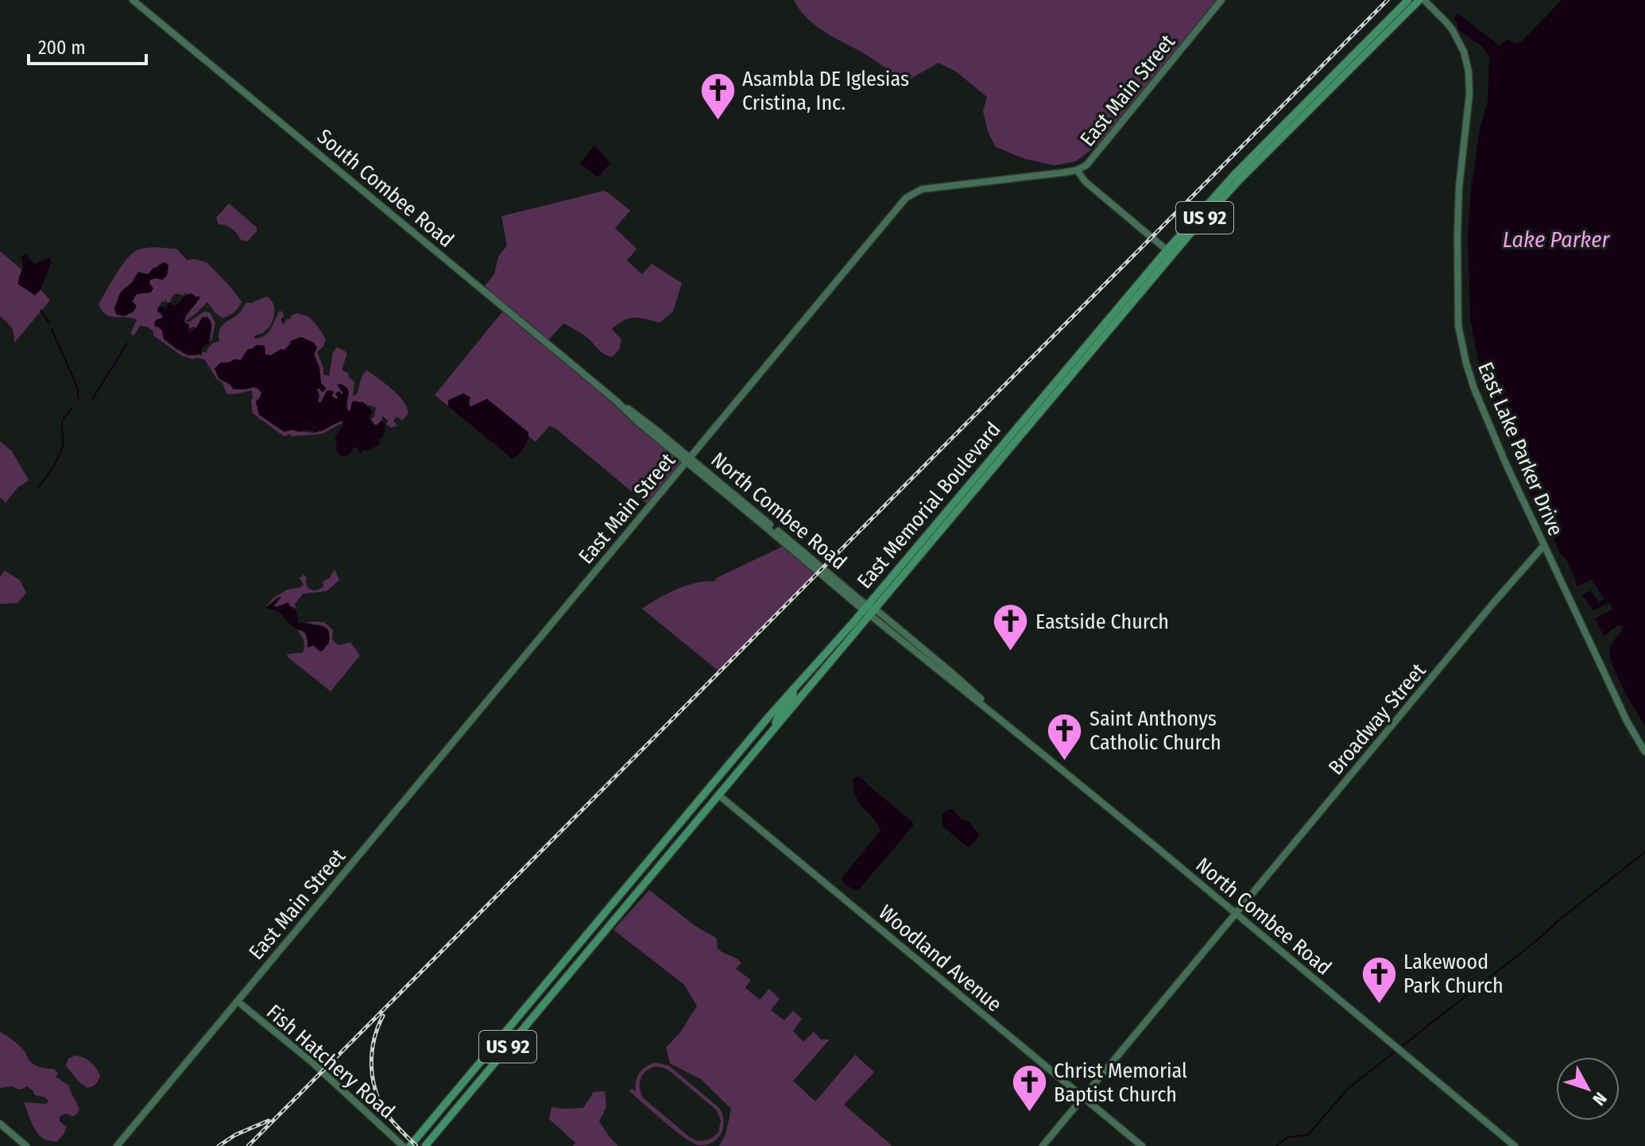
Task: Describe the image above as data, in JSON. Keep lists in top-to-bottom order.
{
  "streets": {
    "main road": [
      "East Main Street",
      "South Combee Road",
      "US 92",
      "East Lake Parker Drive",
      "East Memorial Boulevard",
      "North Combee Road",
      "Broadway Street",
      "Woodland Avenue",
      "Fish Hatchery Road"
    ]
  },
  "crossings": [
    ["East Main Street", "South Combee Road"],
    ["East Main Street", "North Combee Road"],
    ["East Main Street", "Fish Hatchery Road"],
    ["South Combee Road", "North Combee Road"],
    ["US 92", "East Lake Parker Drive"],
    ["US 92", "East Memorial Boulevard"],
    ["US 92", "North Combee Road"],
    ["US 92", "Woodland Avenue"],
    ["East Lake Parker Drive", "Broadway Street"],
    ["East Memorial Boulevard", "North Combee Road"],
    ["North Combee Road", "Broadway Street"],
    ["Broadway Street", "Woodland Avenue"]
  ],
  "water": ["Lake Parker"],
  "places": {
    "church": [
      "Asambla DE Iglesias Cristina, Inc.",
      "Eastside Church",
      "Saint Anthonys Catholic Church",
      "Lakewood Park Church",
      "Christ Memorial Baptist Church"
    ]
  },
  "scale_bar": "200 m",
  "north": "bottom right"
}
